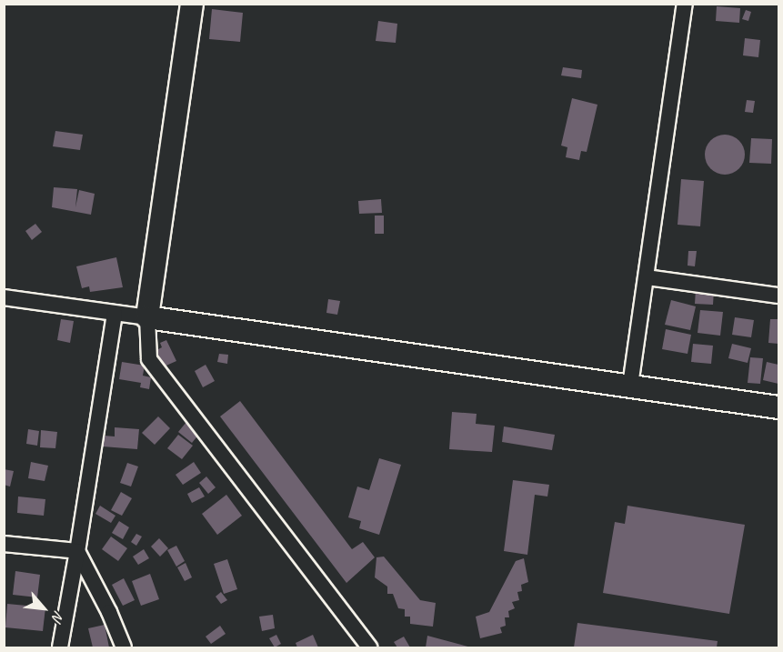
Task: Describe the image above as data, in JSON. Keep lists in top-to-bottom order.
{
  "north": "bottom right"
}
